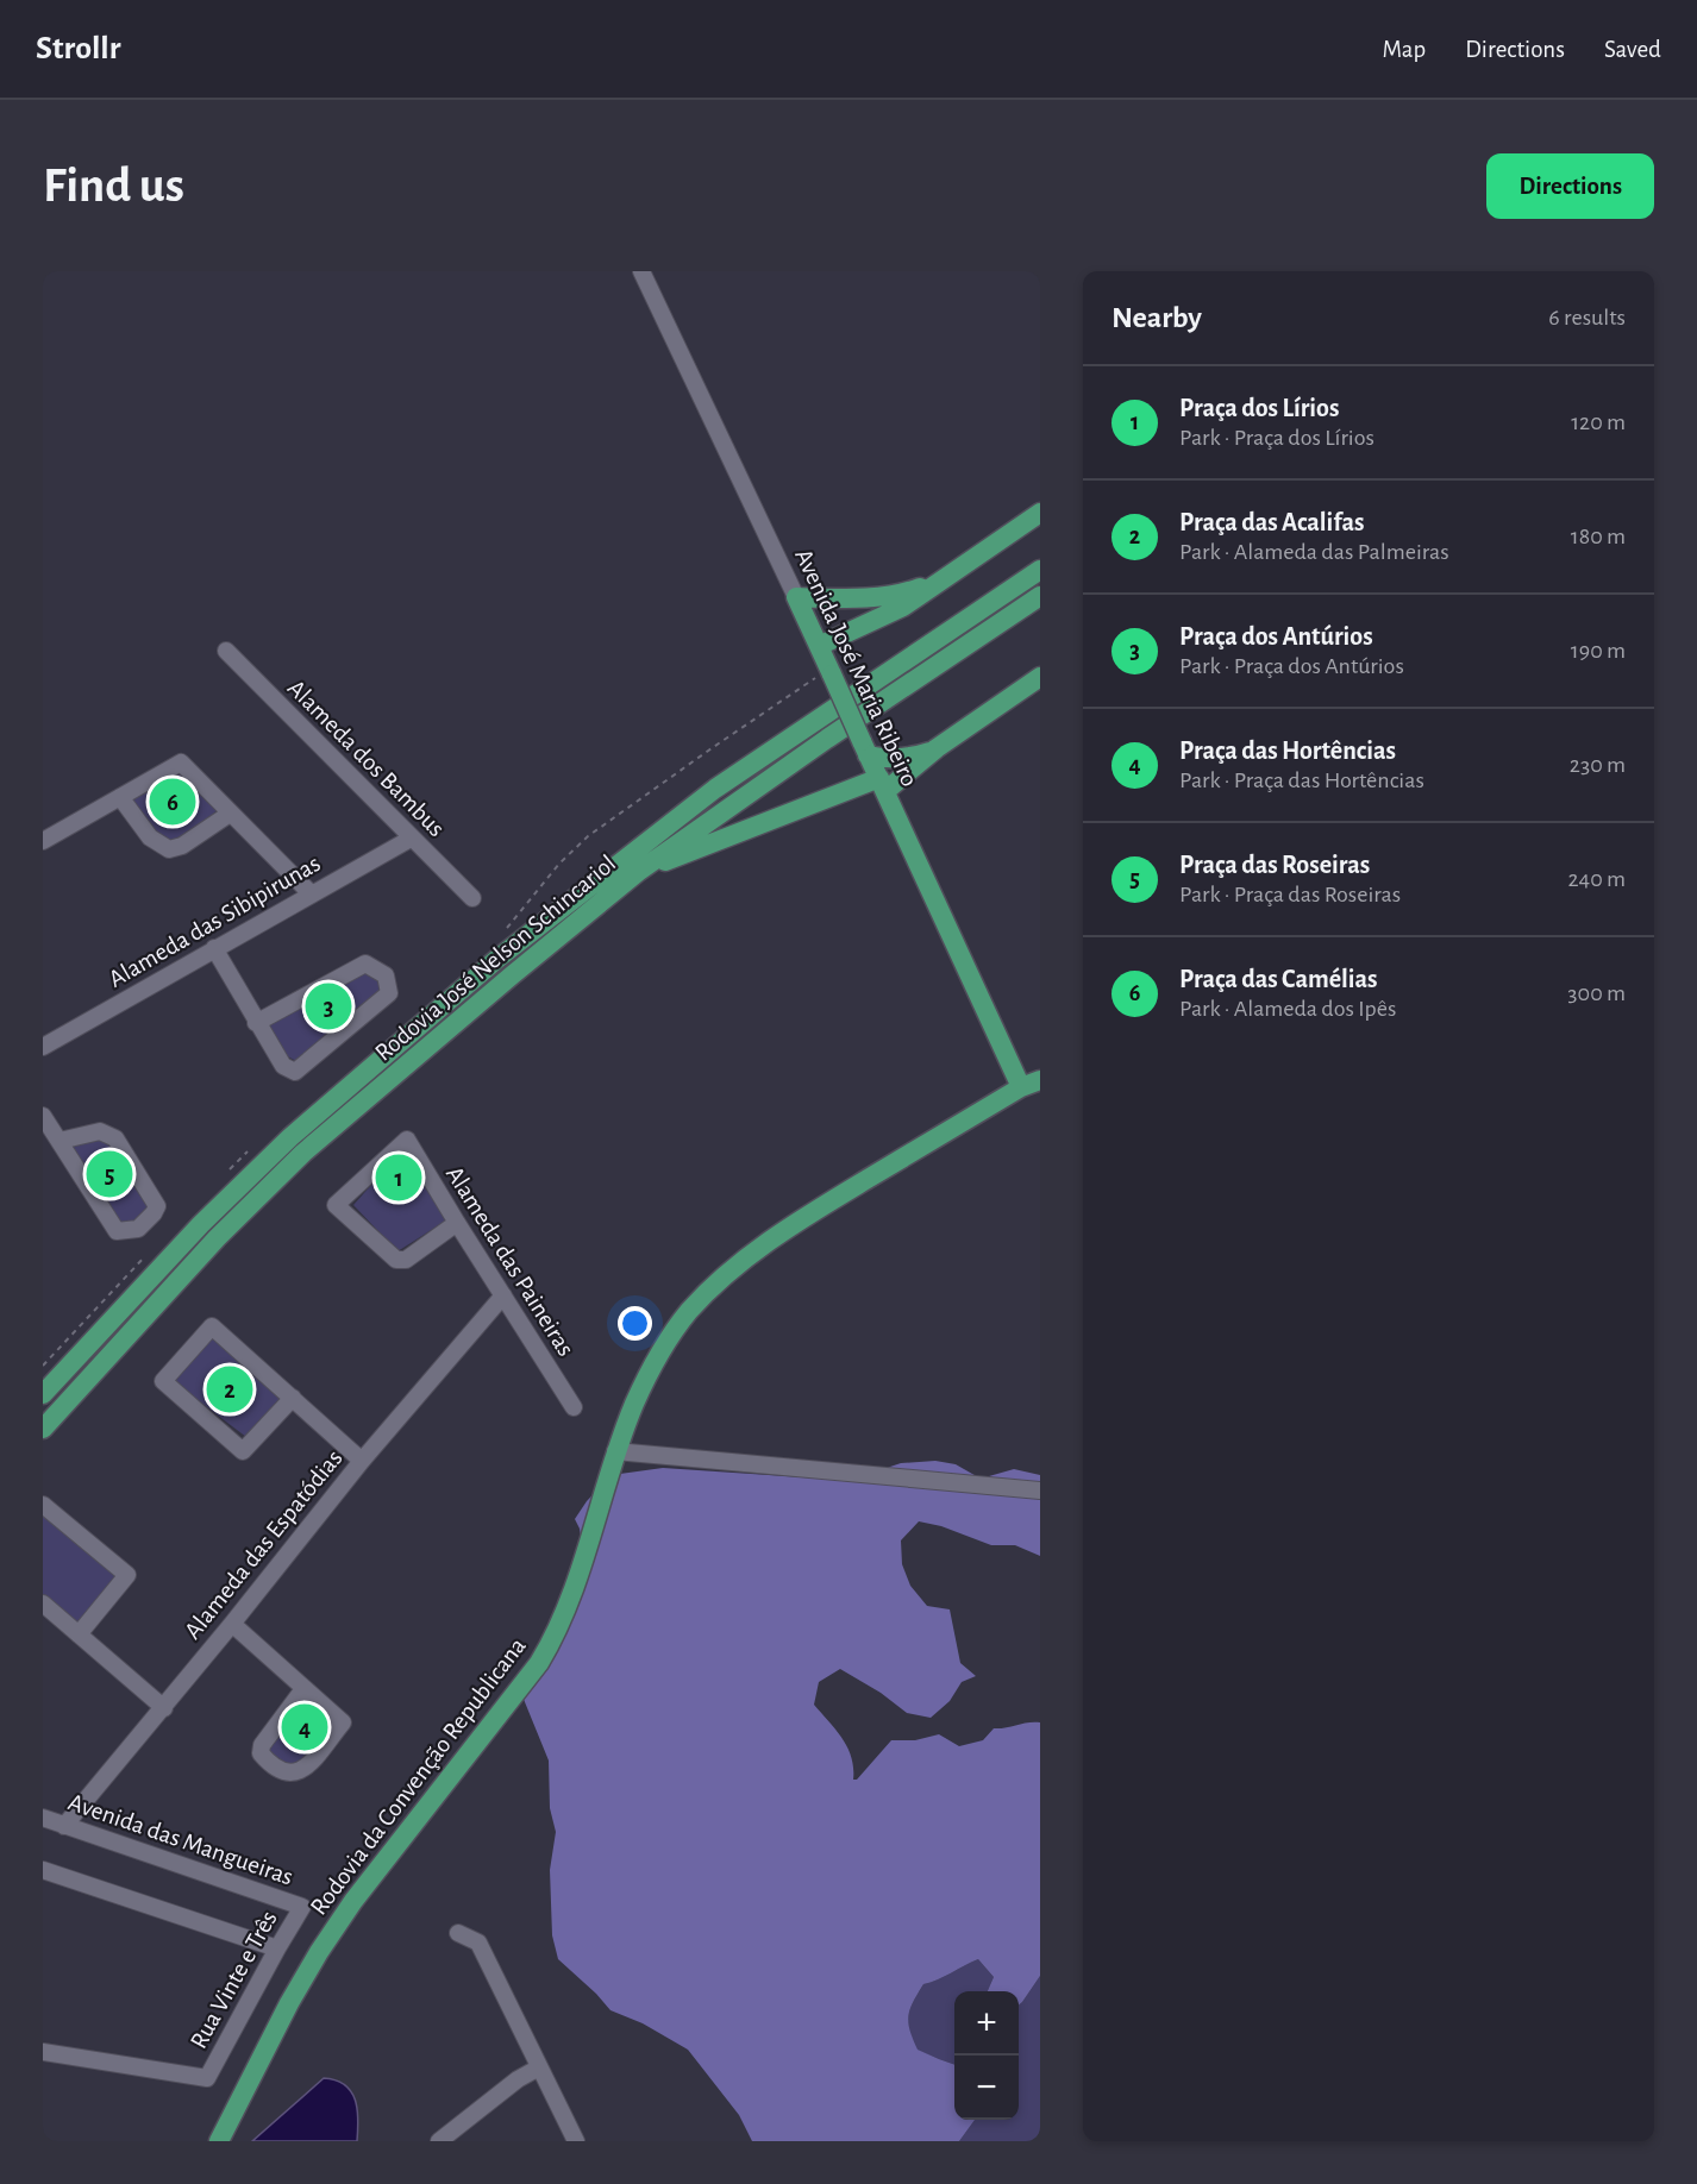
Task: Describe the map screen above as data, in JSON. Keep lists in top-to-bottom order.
{
  "streets": {
    "main road": ["Avenida José Maria Ribeiro", "Rodovia José Nelson Schincariol", "Rodovia da Convenção Republicana"],
    "street": [
      "Alameda dos Bambus",
      "Alameda das Sibipirunas",
      "Alameda das Paineiras",
      "Alameda das Espatódias",
      "Avenida das Mangueiras",
      "Rua Vinte e Três"
    ]
  },
  "crossings": [
    ["Avenida José Maria Ribeiro", "Rodovia da Convenção Republicana"],
    ["Alameda dos Bambus", "Alameda das Sibipirunas"],
    ["Alameda das Paineiras", "Alameda das Espatódias"],
    ["Alameda das Espatódias", "Avenida das Mangueiras"],
    ["Avenida das Mangueiras", "Rua Vinte e Três"]
  ],
  "page": {
    "header": "Strollr",
    "nav": ["Map", "Directions", "Saved"],
    "buttons": "Directions",
    "title": "Find us",
    "heading": ["Nearby", "6 results"],
    "list": [
      {
        "mark": "1",
        "name": "Praça dos Lírios",
        "note": "Park · Praça dos Lírios",
        "value": "120 m"
      },
      {
        "mark": "2",
        "name": "Praça das Acalifas",
        "note": "Park · Alameda das Palmeiras",
        "value": "180 m"
      },
      {
        "mark": "3",
        "name": "Praça dos Antúrios",
        "note": "Park · Praça dos Antúrios",
        "value": "190 m"
      },
      {
        "mark": "4",
        "name": "Praça das Hortências",
        "note": "Park · Praça das Hortências",
        "value": "230 m"
      },
      {
        "mark": "5",
        "name": "Praça das Roseiras",
        "note": "Park · Praça das Roseiras",
        "value": "240 m"
      },
      {
        "mark": "6",
        "name": "Praça das Camélias",
        "note": "Park · Alameda dos Ipês",
        "value": "300 m"
      }
    ],
    "pins": [
      "6",
      "3",
      "5",
      "1",
      "2",
      "4"
    ],
    "map_buttons": ["+", "−"]
  }
}
